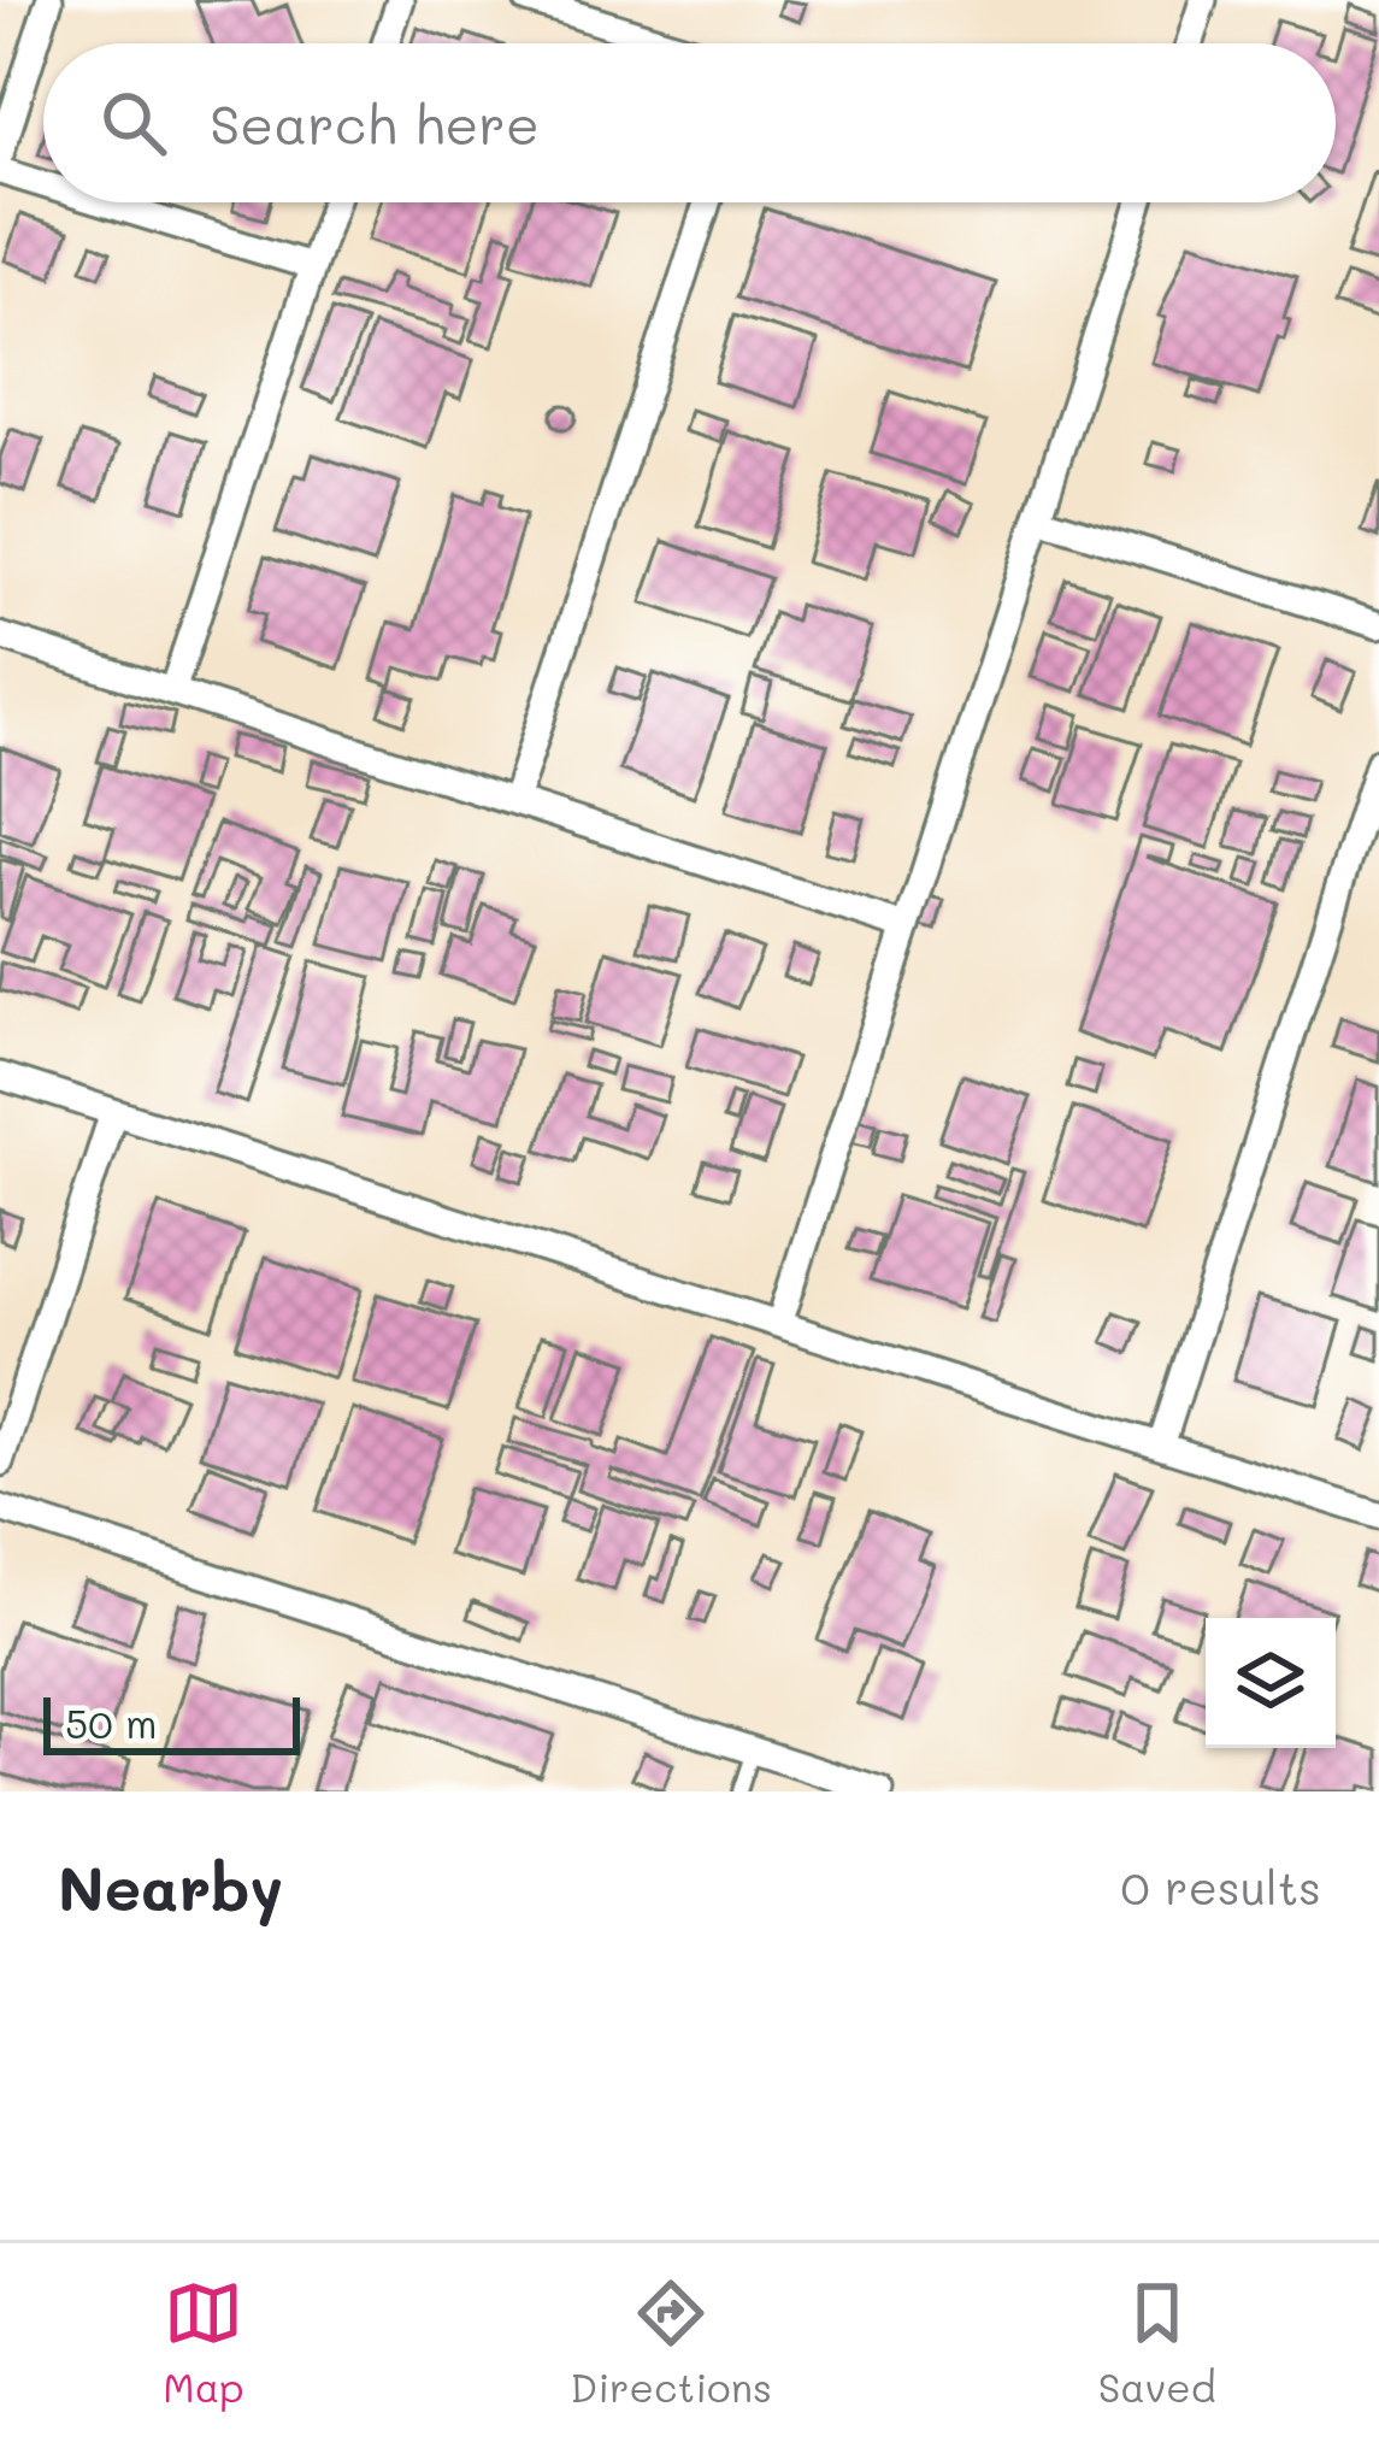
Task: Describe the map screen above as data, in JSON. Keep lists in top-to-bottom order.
{
  "scale_bar": "50 m",
  "page": {
    "search": "Search here",
    "scale": "50 m",
    "heading": ["Nearby", "0 results"],
    "nav": ["Map", "Directions", "Saved"]
  }
}
